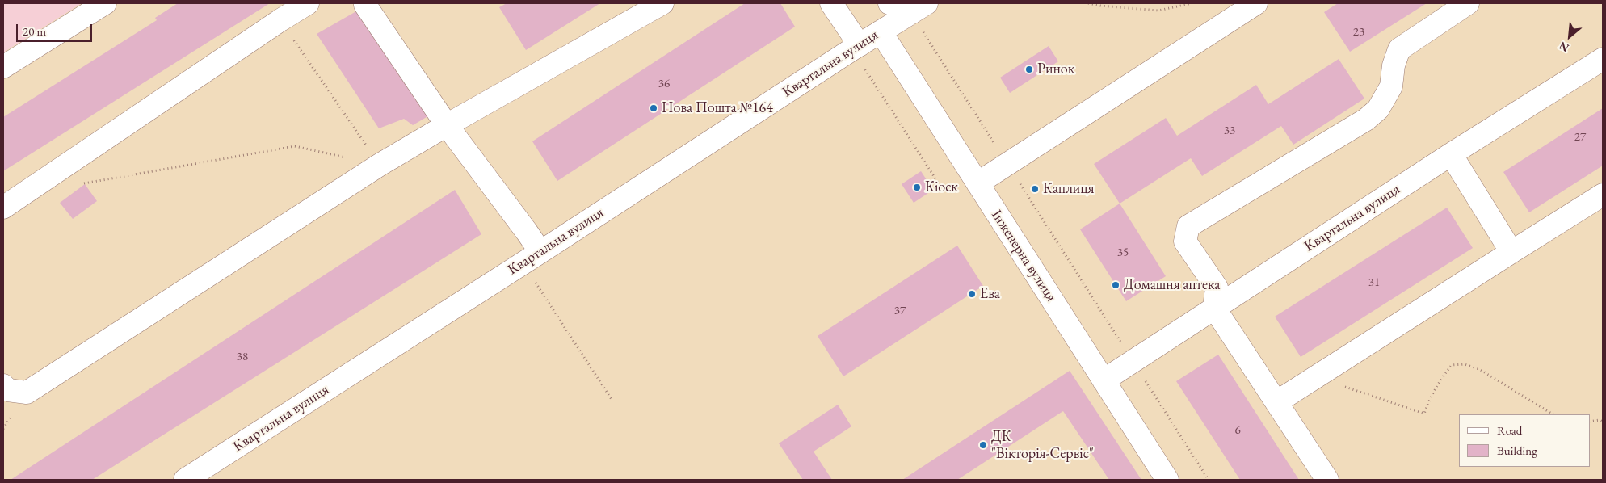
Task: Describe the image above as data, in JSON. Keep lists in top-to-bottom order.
{
  "streets": {
    "street": ["Квартальна вулиця", "Інженерна вулиця"]
  },
  "crossings": [
    ["Квартальна вулиця", "Інженерна вулиця"]
  ],
  "places": [
    "Ринок",
    "Нова Пошта №164",
    "Кіоск",
    "Каплиця",
    "Домашня аптека",
    "Ева",
    "ДК \"Вікторія-Сервіс\""
  ],
  "house_numbers": [
    "23",
    "36",
    "33",
    "27",
    "35",
    "31",
    "37",
    "38",
    "6"
  ],
  "legend": ["Road", "Building"],
  "scale_bar": "20 m",
  "north": "bottom left"
}
